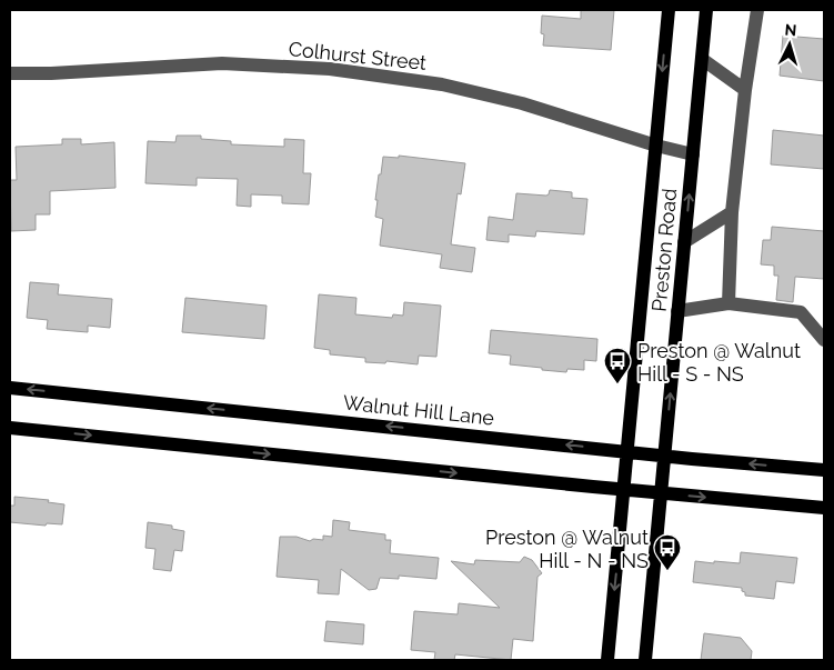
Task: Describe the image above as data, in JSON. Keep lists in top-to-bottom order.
{
  "streets": {
    "main road": ["Preston Road", "Walnut Hill Lane"],
    "street": ["Colhurst Street"]
  },
  "crossings": [
    ["Colhurst Street", "Preston Road"],
    ["Preston Road", "Walnut Hill Lane"]
  ],
  "places": {
    "bus stop": ["Preston @ Walnut Hill - S - NS", "Preston @ Walnut Hill - N - NS"]
  },
  "north": "top"
}
